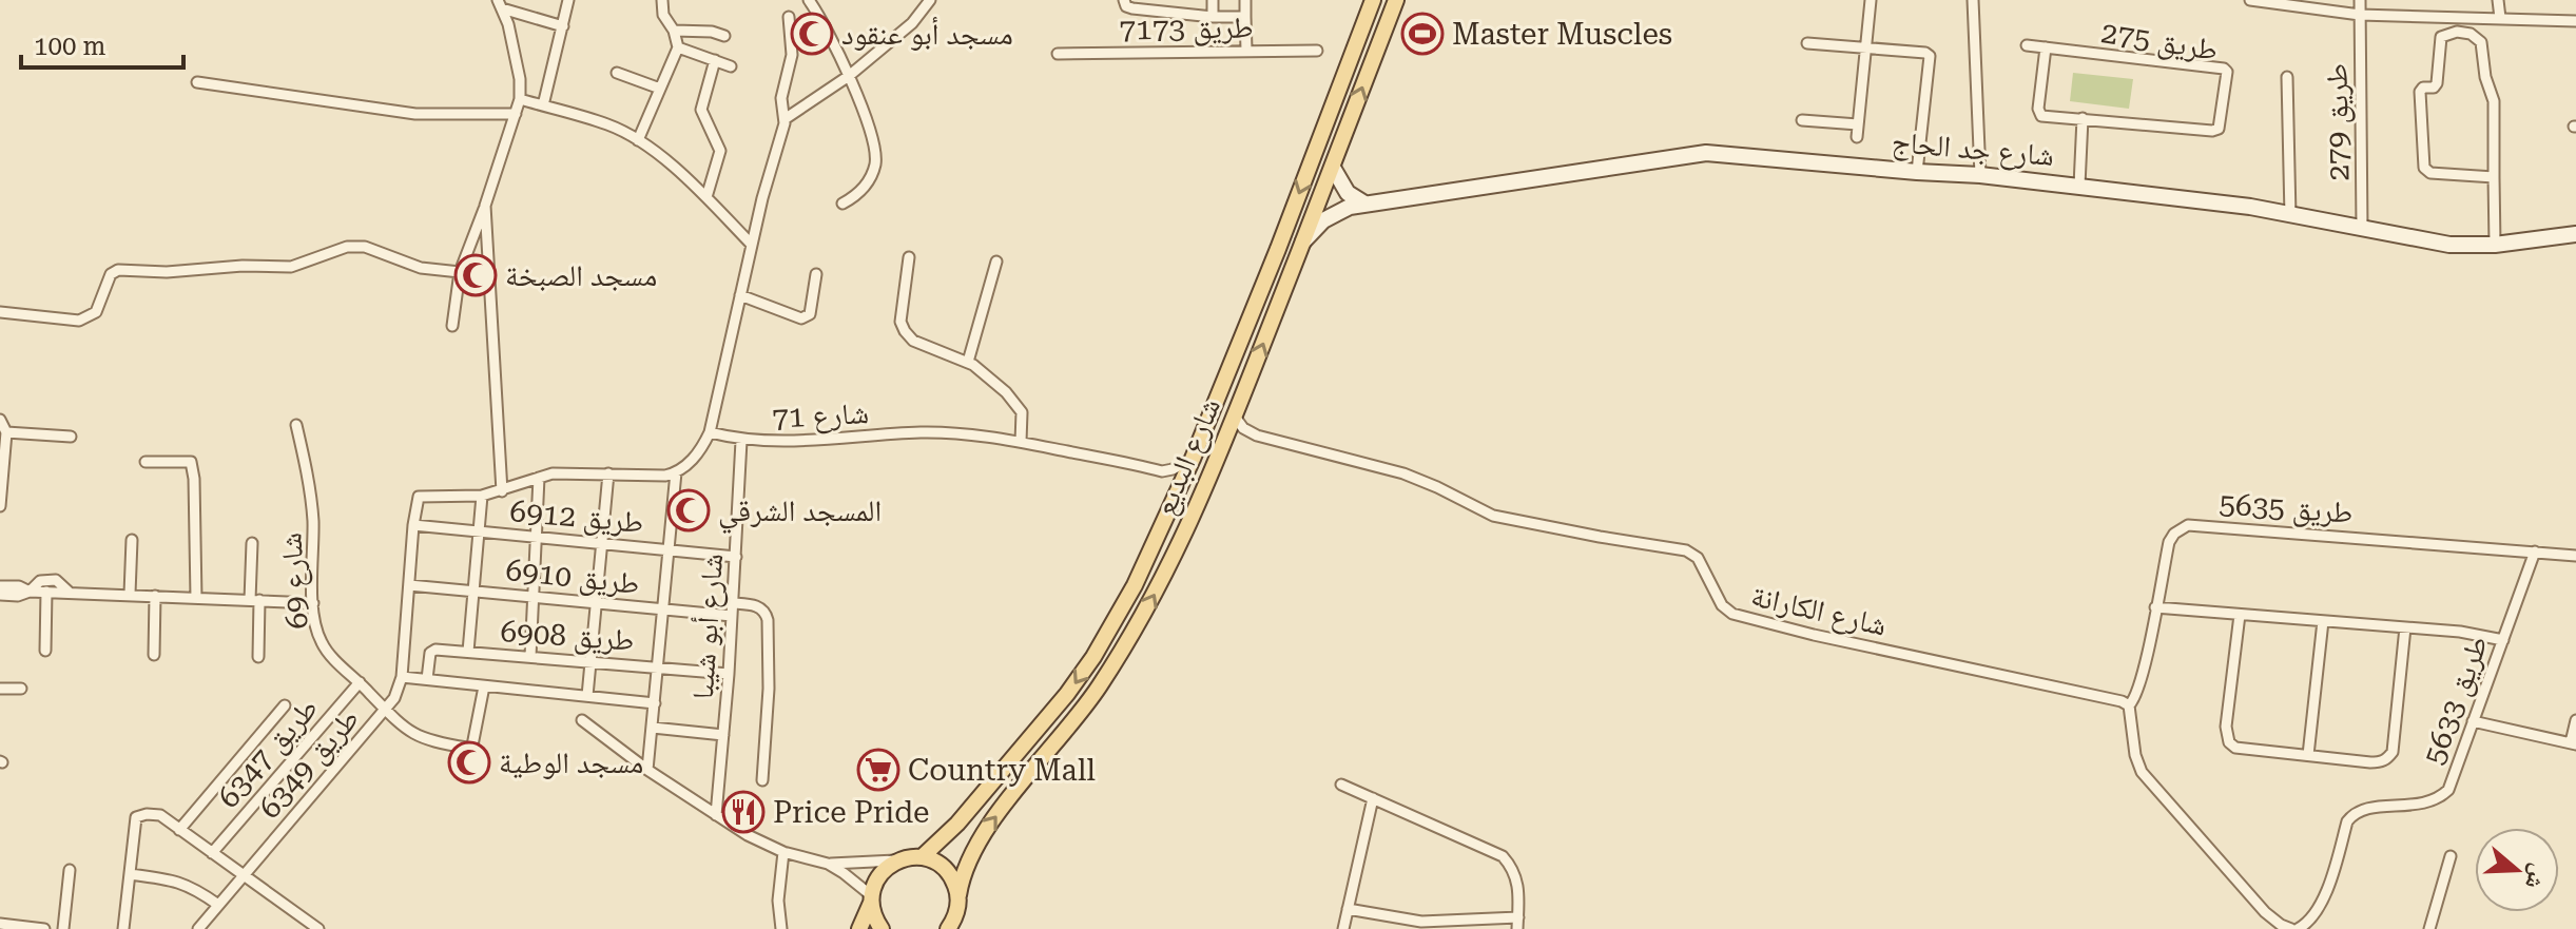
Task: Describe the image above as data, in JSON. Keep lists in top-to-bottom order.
{
  "streets": {
    "main road": ["شارع البديع"],
    "street": [
      "طريق 7173",
      "طريق 275",
      "طريق 279",
      "شارع جد الحاج",
      "شارع 71",
      "طريق 5635",
      "طريق 6912",
      "طريق 6910",
      "شارع 69",
      "شارع الكارانة",
      "شارع أبو شيبا",
      "طريق 6908",
      "طريق 5633",
      "طريق 6347",
      "طريق 6349"
    ]
  },
  "crossings": [
    ["طريق 279", "شارع جد الحاج"],
    ["شارع جد الحاج", "شارع البديع"],
    ["شارع 71", "شارع أبو شيبا"],
    ["شارع البديع", "شارع الكارانة"],
    ["طريق 5635", "شارع الكارانة"],
    ["طريق 5635", "طريق 5633"],
    ["طريق 6912", "شارع أبو شيبا"],
    ["طريق 6910", "شارع أبو شيبا"],
    ["شارع 69", "طريق 6347"],
    ["شارع 69", "طريق 6349"],
    ["شارع أبو شيبا", "طريق 6908"]
  ],
  "places": {
    "mosque": [
      "مسجد أبو عنقود",
      "مسجد الصبخة",
      "المسجد الشرقي",
      "مسجد الوطية"
    ],
    "sports": ["Master Muscles"],
    "supermarket": ["Country Mall"],
    "restaurant": ["Price Pride"]
  },
  "scale_bar": "100 m",
  "north": "right"
}
